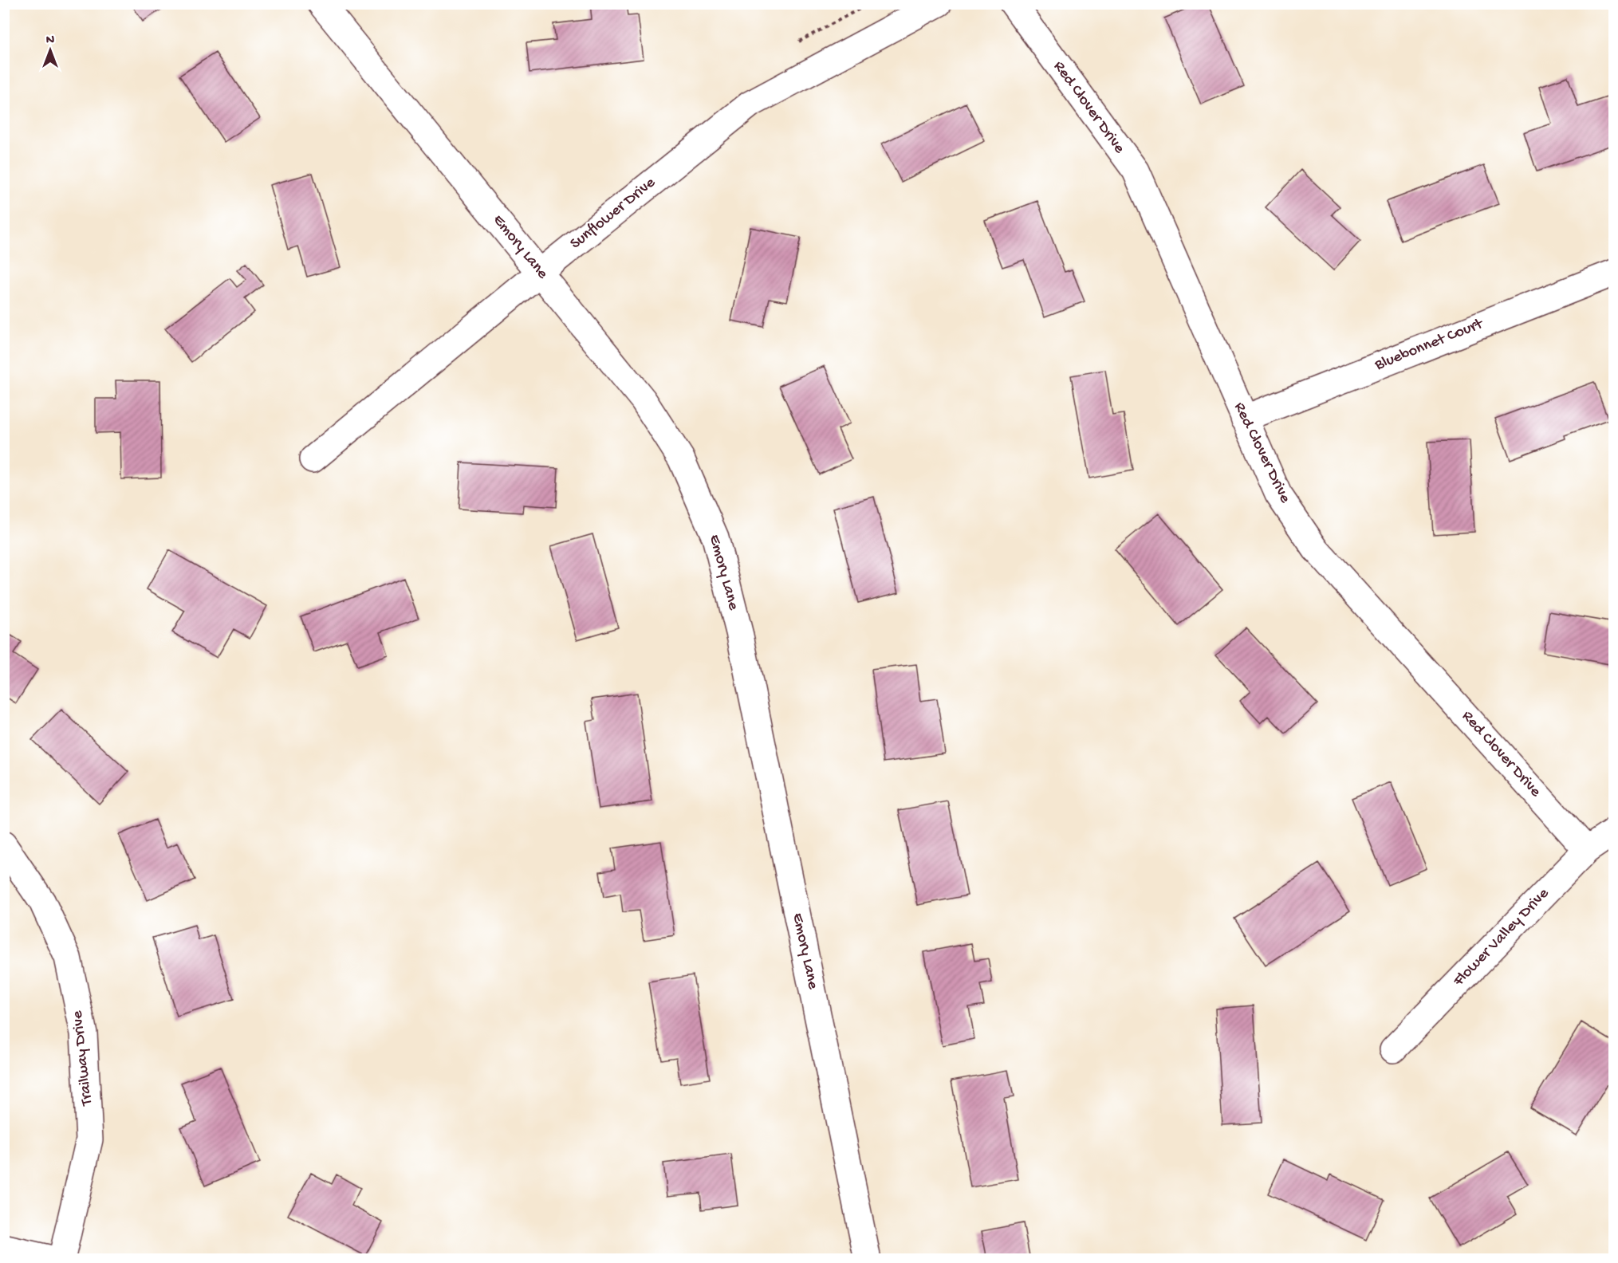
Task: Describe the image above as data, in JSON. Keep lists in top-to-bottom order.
{
  "streets": {
    "street": [
      "Red Clover Drive",
      "Sunflower Drive",
      "Emory Lane",
      "Bluebonnet Court",
      "Flower Valley Drive",
      "Trailway Drive"
    ]
  },
  "crossings": [
    ["Red Clover Drive", "Bluebonnet Court"],
    ["Red Clover Drive", "Flower Valley Drive"],
    ["Sunflower Drive", "Emory Lane"]
  ],
  "north": "top"
}
